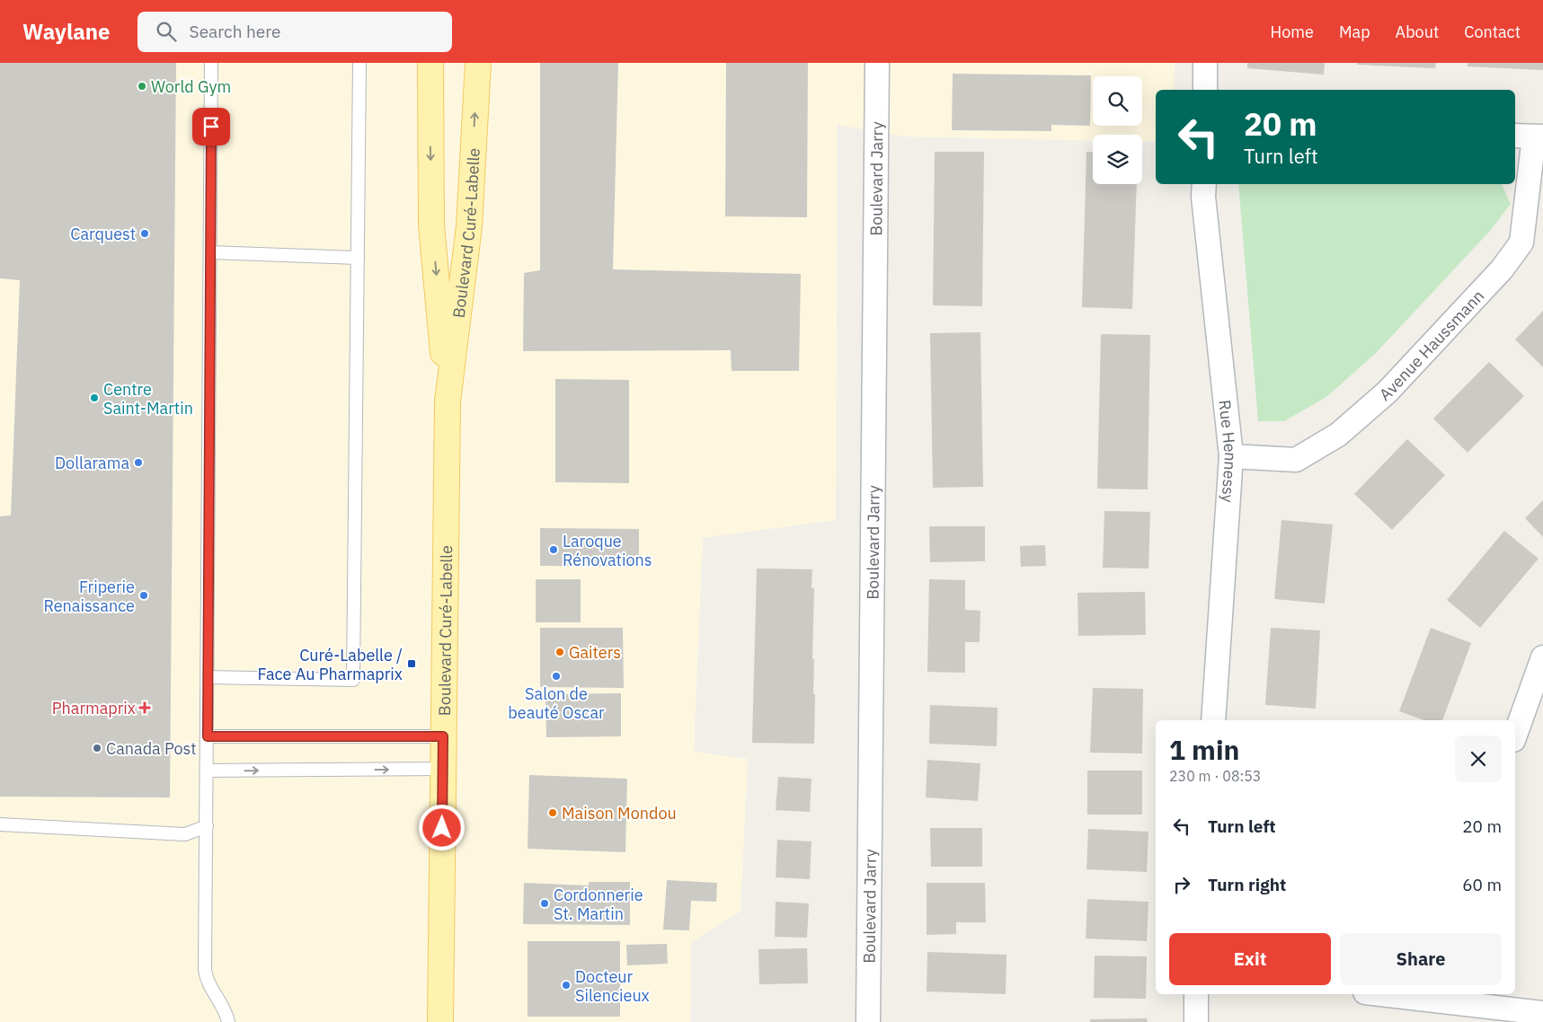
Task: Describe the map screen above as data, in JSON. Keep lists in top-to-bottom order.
{
  "streets": {
    "main road": ["Boulevard Curé-Labelle"],
    "street": ["Boulevard Jarry", "Avenue Haussmann", "Rue Hennessy"]
  },
  "crossings": [
    ["Avenue Haussmann", "Rue Hennessy"]
  ],
  "places": {
    "other": [
      "World Gym",
      "Carquest",
      "Centre Saint-Martin",
      "Dollarama",
      "Laroque Rénovations",
      "Friperie Renaissance",
      "Gaiters",
      "Salon de beauté Oscar",
      "Canada Post",
      "Maison Mondou",
      "Cordonnerie St. Martin",
      "Docteur Silencieux"
    ],
    "transit": ["Curé-Labelle / Face Au Pharmaprix"],
    "health": ["Pharmaprix"]
  },
  "page": {
    "header": "Waylane",
    "search": "Search here",
    "nav": [
      "Home",
      "Map",
      "About",
      "Contact"
    ],
    "turn": ["20 m", "Turn left"],
    "heading": ["1 min", "230 m · 08:53"],
    "list": [
      {
        "name": "Turn left",
        "value": "20 m"
      },
      {
        "name": "Turn right",
        "value": "60 m"
      }
    ],
    "buttons": ["Exit", "Share"]
  }
}
